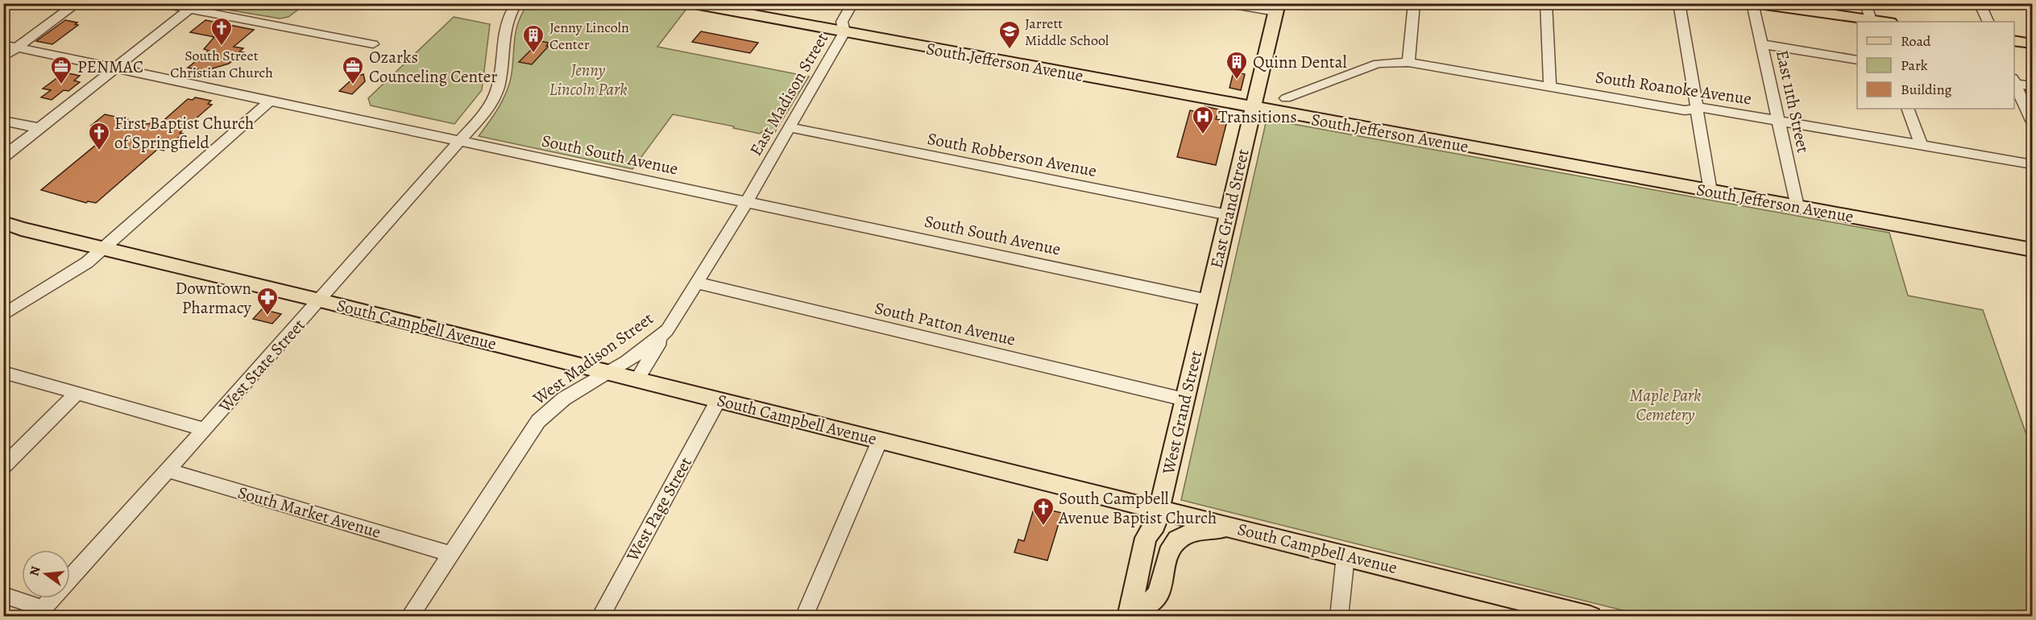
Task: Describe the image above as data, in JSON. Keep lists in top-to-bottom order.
{
  "streets": {
    "main road": [
      "South Jefferson Avenue",
      "East Grand Street",
      "South Campbell Avenue",
      "West Grand Street"
    ],
    "street": [
      "South Roanoke Avenue",
      "East Madison Street",
      "East 11th Street",
      "South South Avenue",
      "South Robberson Avenue",
      "South Patton Avenue",
      "West Madison Street",
      "West State Street",
      "West Page Street",
      "South Market Avenue"
    ]
  },
  "crossings": [
    ["South Jefferson Avenue", "East Madison Street"],
    ["South Jefferson Avenue", "East 11th Street"],
    ["South Jefferson Avenue", "East Grand Street"],
    ["South Roanoke Avenue", "East 11th Street"],
    ["East Madison Street", "South South Avenue"],
    ["East Madison Street", "South Robberson Avenue"],
    ["East Madison Street", "West Madison Street"],
    ["South South Avenue", "East Grand Street"],
    ["South South Avenue", "West Madison Street"],
    ["South South Avenue", "West State Street"],
    ["South South Avenue", "West Grand Street"],
    ["South Robberson Avenue", "East Grand Street"],
    ["East Grand Street", "West Grand Street"],
    ["South Patton Avenue", "West Madison Street"],
    ["South Patton Avenue", "West Grand Street"],
    ["South Campbell Avenue", "West Madison Street"],
    ["South Campbell Avenue", "West State Street"],
    ["South Campbell Avenue", "West Grand Street"],
    ["South Campbell Avenue", "West Page Street"],
    ["West Madison Street", "South Market Avenue"],
    ["West State Street", "South Market Avenue"]
  ],
  "parks": ["Jenny Lincoln Park", "Maple Park Cemetery"],
  "places": {
    "church": ["South Street Christian Church", "First Baptist Church of Springfield", "South Campbell Avenue Baptist Church"],
    "school or university": ["Jarrett Middle School"],
    "building": ["Jenny Lincoln Center", "Quinn Dental"],
    "office": ["PENMAC", "Ozarks Counceling Center"],
    "hospital": ["Transitions"],
    "pharmacy": ["Downtown Pharmacy"]
  },
  "legend": ["Road", "Park", "Building"],
  "north": "left"
}
